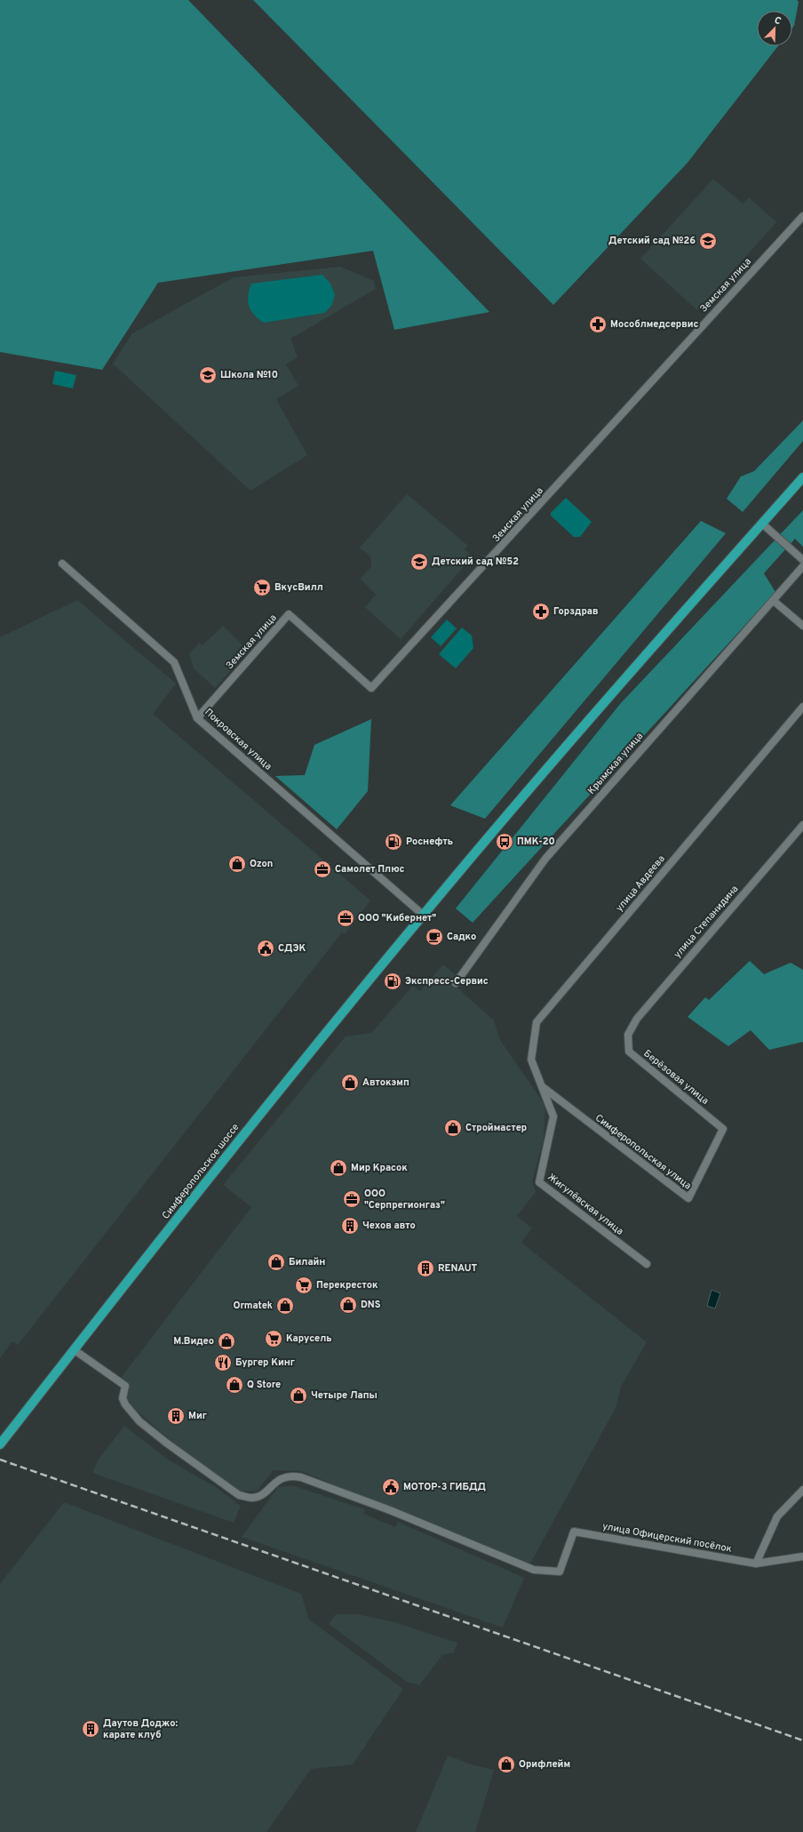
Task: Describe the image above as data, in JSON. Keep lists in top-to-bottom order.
{
  "streets": {
    "main road": ["Симферопольское шоссе"],
    "street": [
      "Земская улица",
      "Покровская улица",
      "Крымская улица",
      "улица Авдеева",
      "улица Степанидина",
      "Берёзовая улица",
      "Симферопольская улица",
      "Жигулёвская улица",
      "улица Офицерский посёлок"
    ]
  },
  "crossings": [
    ["Земская улица", "Покровская улица"],
    ["Покровская улица", "Симферопольское шоссе"],
    ["улица Авдеева", "Симферопольская улица"],
    ["улица Авдеева", "Жигулёвская улица"],
    ["улица Степанидина", "Берёзовая улица"],
    ["Берёзовая улица", "Симферопольская улица"],
    ["Симферопольская улица", "Жигулёвская улица"],
    ["Симферопольское шоссе", "улица Офицерский посёлок"]
  ],
  "places": {
    "school or university": ["Детский сад №26", "Школа №10", "Детский сад №52"],
    "pharmacy": ["Мособлмедсервис", "Горздрав"],
    "supermarket": ["ВкусВилл", "Перекресток", "Карусель"],
    "fuel station": ["Роснефть", "Экспресс-Сервис"],
    "bus stop": ["ПМК-20"],
    "shop": [
      "Ozon",
      "Автокэмп",
      "Строймастер",
      "Мир Красок",
      "Билайн",
      "DNS",
      "Ormatek",
      "М.Видео",
      "Q Store",
      "Четыре Лапы",
      "Орифлейм"
    ],
    "office": ["Самолет Плюс", "ООО \"Кибернет\"", "ООО \"Серпрегионгаз\""],
    "cafe": ["Садко"],
    "public building": ["СДЭК", "МОТОР-3 ГИБДД"],
    "building": [
      "Чехов авто",
      "RENAUT",
      "Миг",
      "Даутов Доджо: карате клуб"
    ],
    "restaurant": ["Бургер Кинг"]
  },
  "north": "top right"
}
